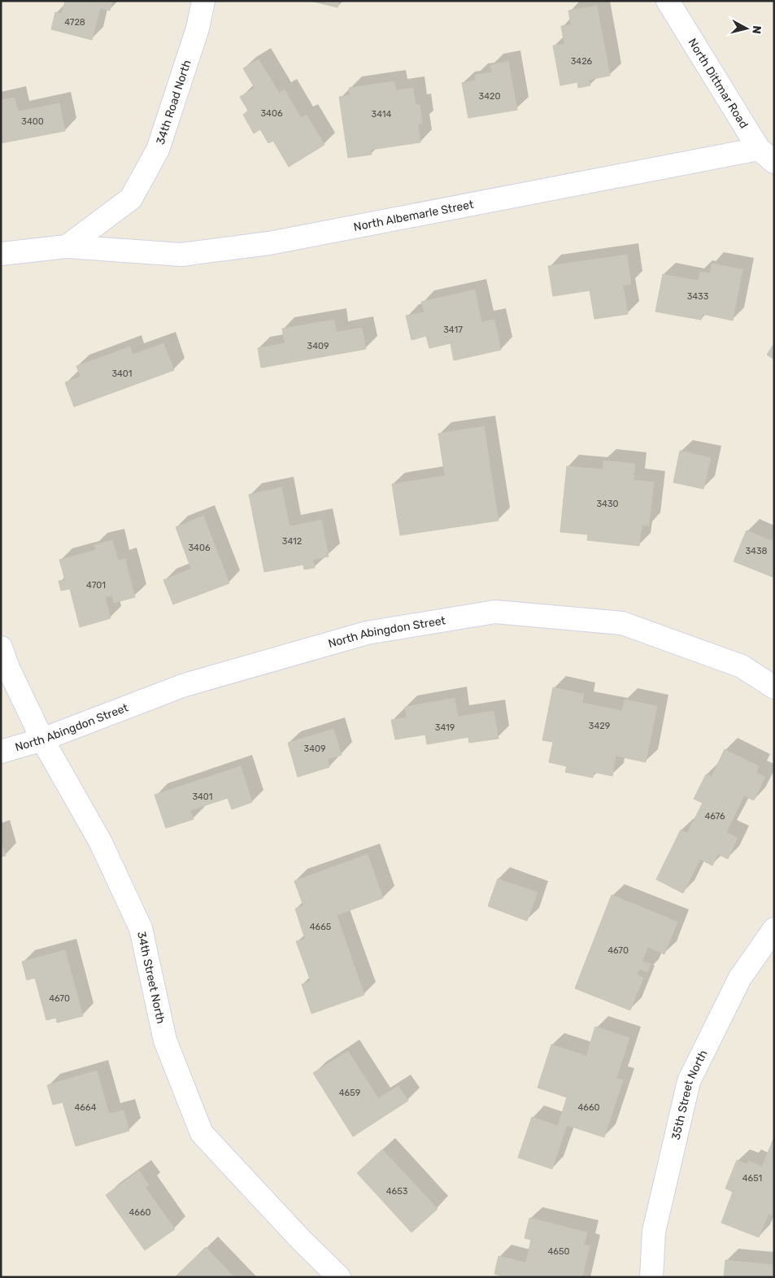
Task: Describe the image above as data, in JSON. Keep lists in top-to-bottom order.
{
  "streets": {
    "street": [
      "North Dittmar Road",
      "34th Road North",
      "North Albemarle Street",
      "North Abingdon Street",
      "34th Street North",
      "35th Street North"
    ]
  },
  "crossings": [
    ["North Dittmar Road", "North Albemarle Street"],
    ["34th Road North", "North Albemarle Street"],
    ["North Abingdon Street", "34th Street North"]
  ],
  "house_numbers": [
    "4728",
    "3426",
    "3420",
    "3406",
    "3414",
    "3400",
    "3433",
    "3417",
    "3409",
    "3401",
    "3430",
    "3412",
    "3406",
    "3438",
    "4701",
    "3429",
    "3419",
    "3409",
    "3401",
    "4676",
    "4665",
    "4670",
    "4670",
    "4659",
    "4664",
    "4660",
    "4651",
    "4653",
    "4660",
    "4650"
  ],
  "north": "right"
}
